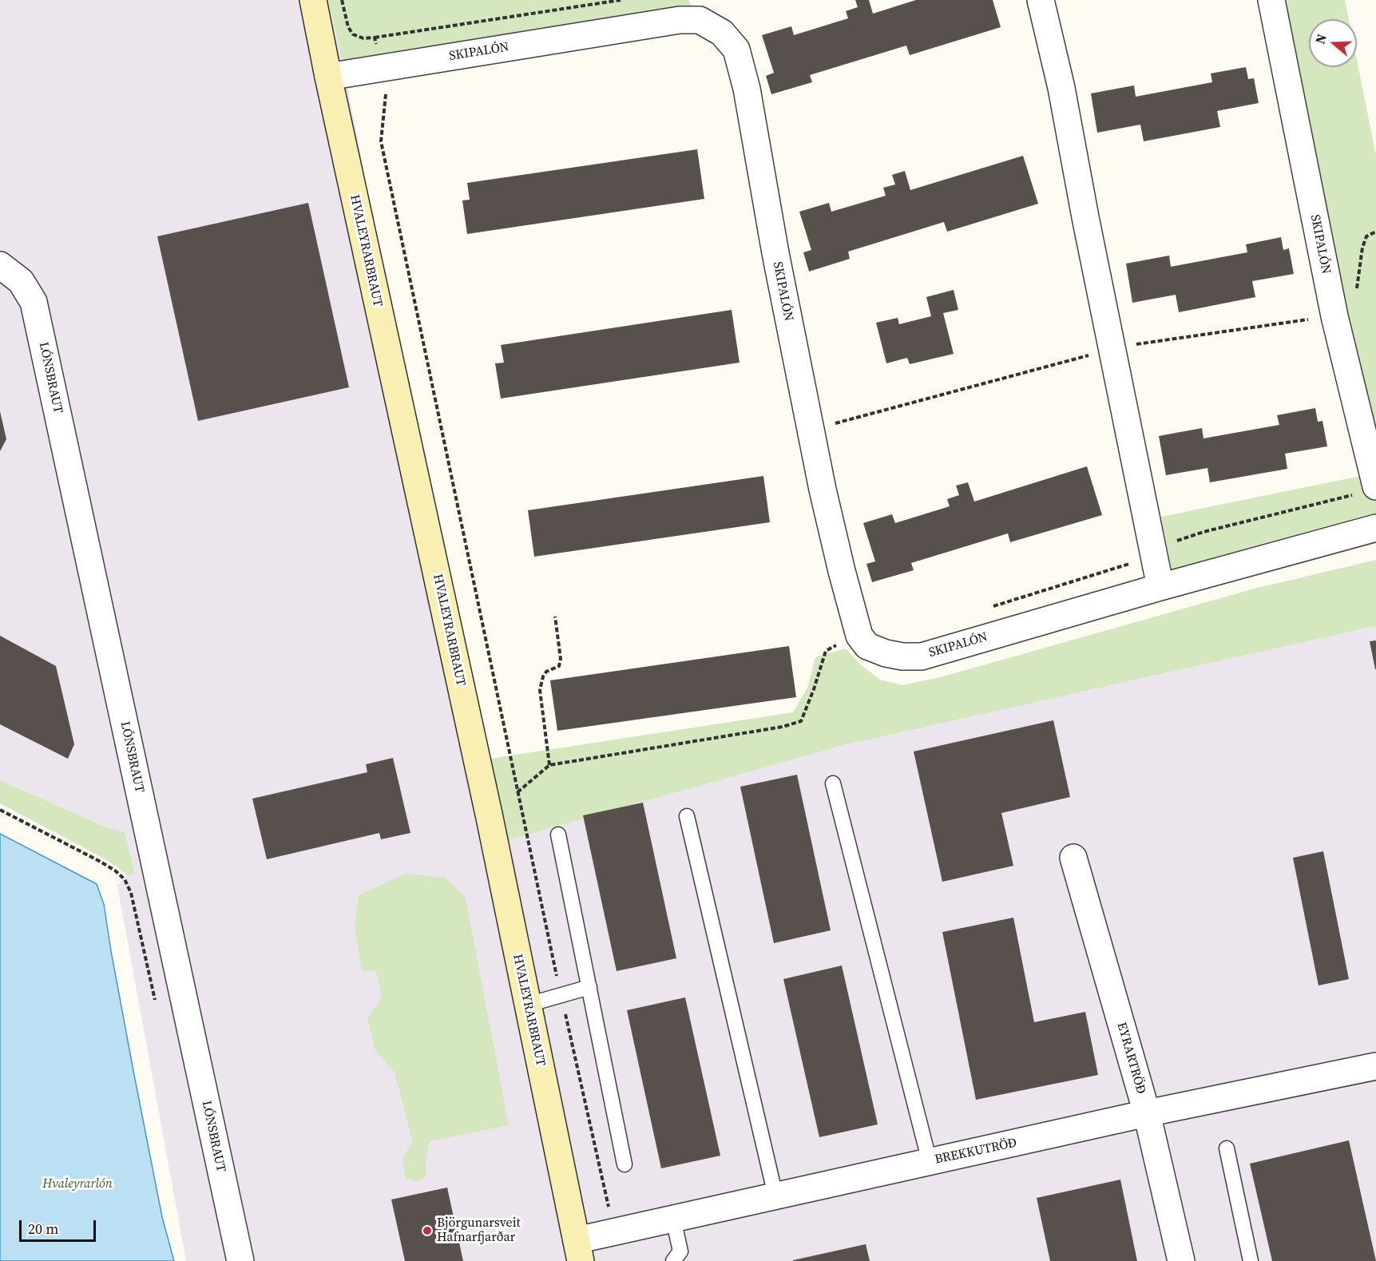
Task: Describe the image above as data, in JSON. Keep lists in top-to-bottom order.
{
  "streets": {
    "street": [
      "SKIPALÓN",
      "HVALEYRARBRAUT",
      "LÓNSBRAUT",
      "EYRARTRÖÐ",
      "BREKKUTRÖÐ"
    ]
  },
  "crossings": [
    ["SKIPALÓN", "HVALEYRARBRAUT"],
    ["HVALEYRARBRAUT", "BREKKUTRÖÐ"],
    ["EYRARTRÖÐ", "BREKKUTRÖÐ"]
  ],
  "parks": ["Hvaleyrarlón"],
  "places": ["Björgunarsveit Hafnarfjarðar"],
  "scale_bar": "20 m",
  "north": "left"
}
